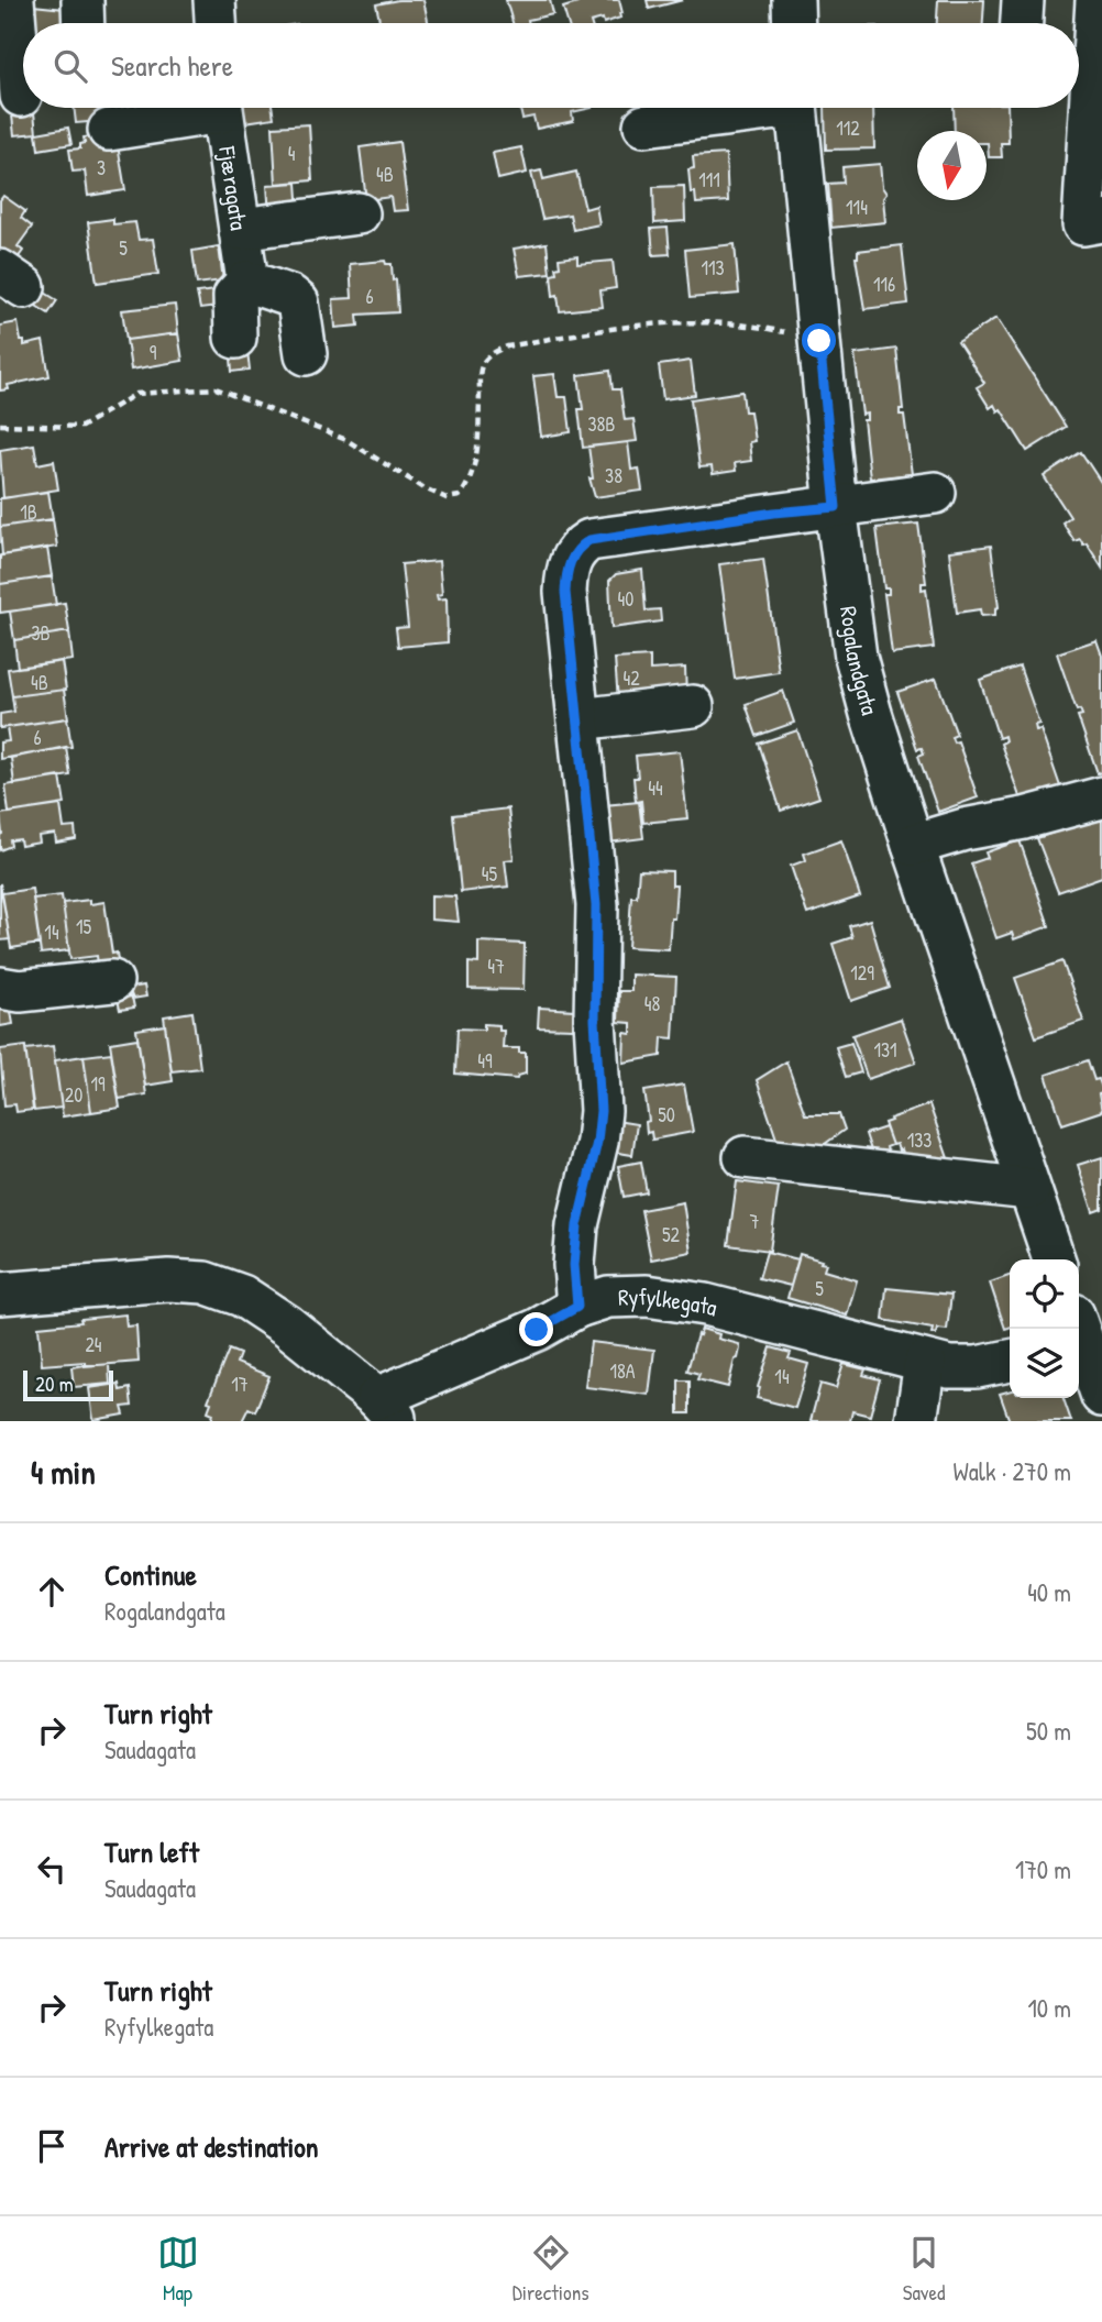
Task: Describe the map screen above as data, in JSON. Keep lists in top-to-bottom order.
{
  "streets": {
    "street": ["Fjæragata", "Rogalandgata", "Ryfylkegata"]
  },
  "house_numbers": [
    "112",
    "4",
    "3",
    "4B",
    "111",
    "114",
    "5",
    "113",
    "116",
    "6",
    "9",
    "38B",
    "38",
    "1B",
    "40",
    "3B",
    "42",
    "4B",
    "6",
    "44",
    "45",
    "15",
    "14",
    "47",
    "129",
    "48",
    "131",
    "49",
    "19",
    "20",
    "50",
    "133",
    "7",
    "52",
    "5",
    "24",
    "18A",
    "14",
    "17"
  ],
  "scale_bar": "20 m",
  "north": "bottom",
  "page": {
    "search": "Search here",
    "scale": "20 m",
    "heading": ["4 min", "Walk · 270 m"],
    "list": [
      ["Continue", "Rogalandgata", "40 m"],
      ["Turn right", "Saudagata", "50 m"],
      ["Turn left", "Saudagata", "170 m"],
      ["Turn right", "Ryfylkegata", "10 m"],
      "Arrive at destination"
    ],
    "nav": ["Map", "Directions", "Saved"]
  }
}
